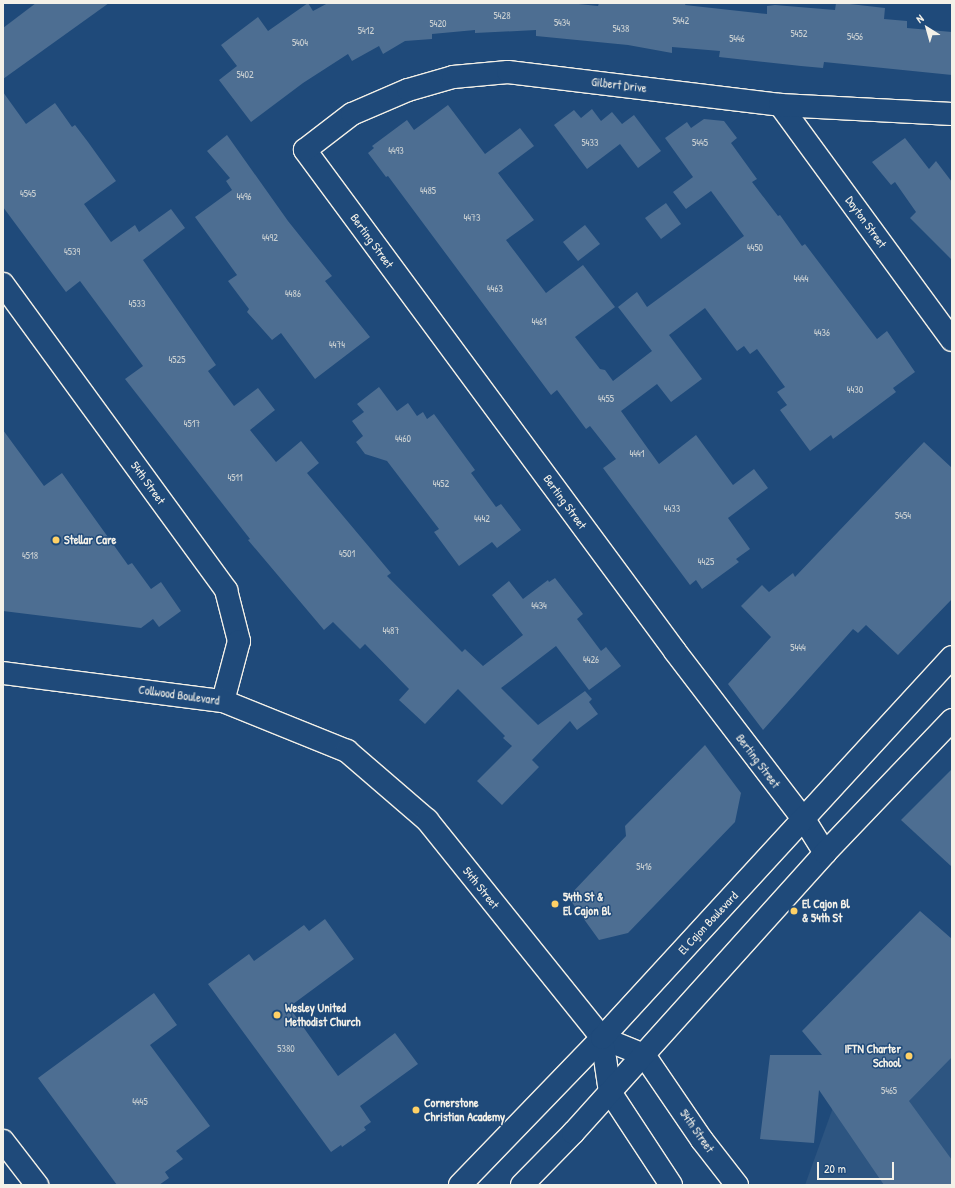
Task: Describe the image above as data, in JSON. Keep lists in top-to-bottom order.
{
  "streets": {
    "main road": [
      "Gilbert Drive",
      "Dayton Street",
      "Berting Street",
      "54th Street",
      "Collwood Boulevard",
      "El Cajon Boulevard"
    ]
  },
  "crossings": [
    ["Gilbert Drive", "Dayton Street"],
    ["Gilbert Drive", "Berting Street"],
    ["Berting Street", "El Cajon Boulevard"],
    ["54th Street", "Collwood Boulevard"],
    ["54th Street", "El Cajon Boulevard"]
  ],
  "places": [
    "Stellar Care",
    "54th St & El Cajon Bl",
    "El Cajon Bl & 54th St",
    "Wesley United Methodist Church",
    "IFTN Charter School",
    "Cornerstone Christian Academy"
  ],
  "house_numbers": [
    "5428",
    "5442",
    "5434",
    "5420",
    "5438",
    "5412",
    "5452",
    "5456",
    "5446",
    "5404",
    "5402",
    "5433",
    "5445",
    "4493",
    "4485",
    "4545",
    "4496",
    "4473",
    "4492",
    "4450",
    "4539",
    "4444",
    "4463",
    "4486",
    "4533",
    "4461",
    "4436",
    "4474",
    "4525",
    "4430",
    "4455",
    "4517",
    "4460",
    "4441",
    "4511",
    "4452",
    "4433",
    "5454",
    "4442",
    "4501",
    "4518",
    "4425",
    "4434",
    "4487",
    "5444",
    "4426",
    "5416",
    "5380",
    "5465",
    "4445"
  ],
  "scale_bar": "20 m",
  "north": "top left"
}
